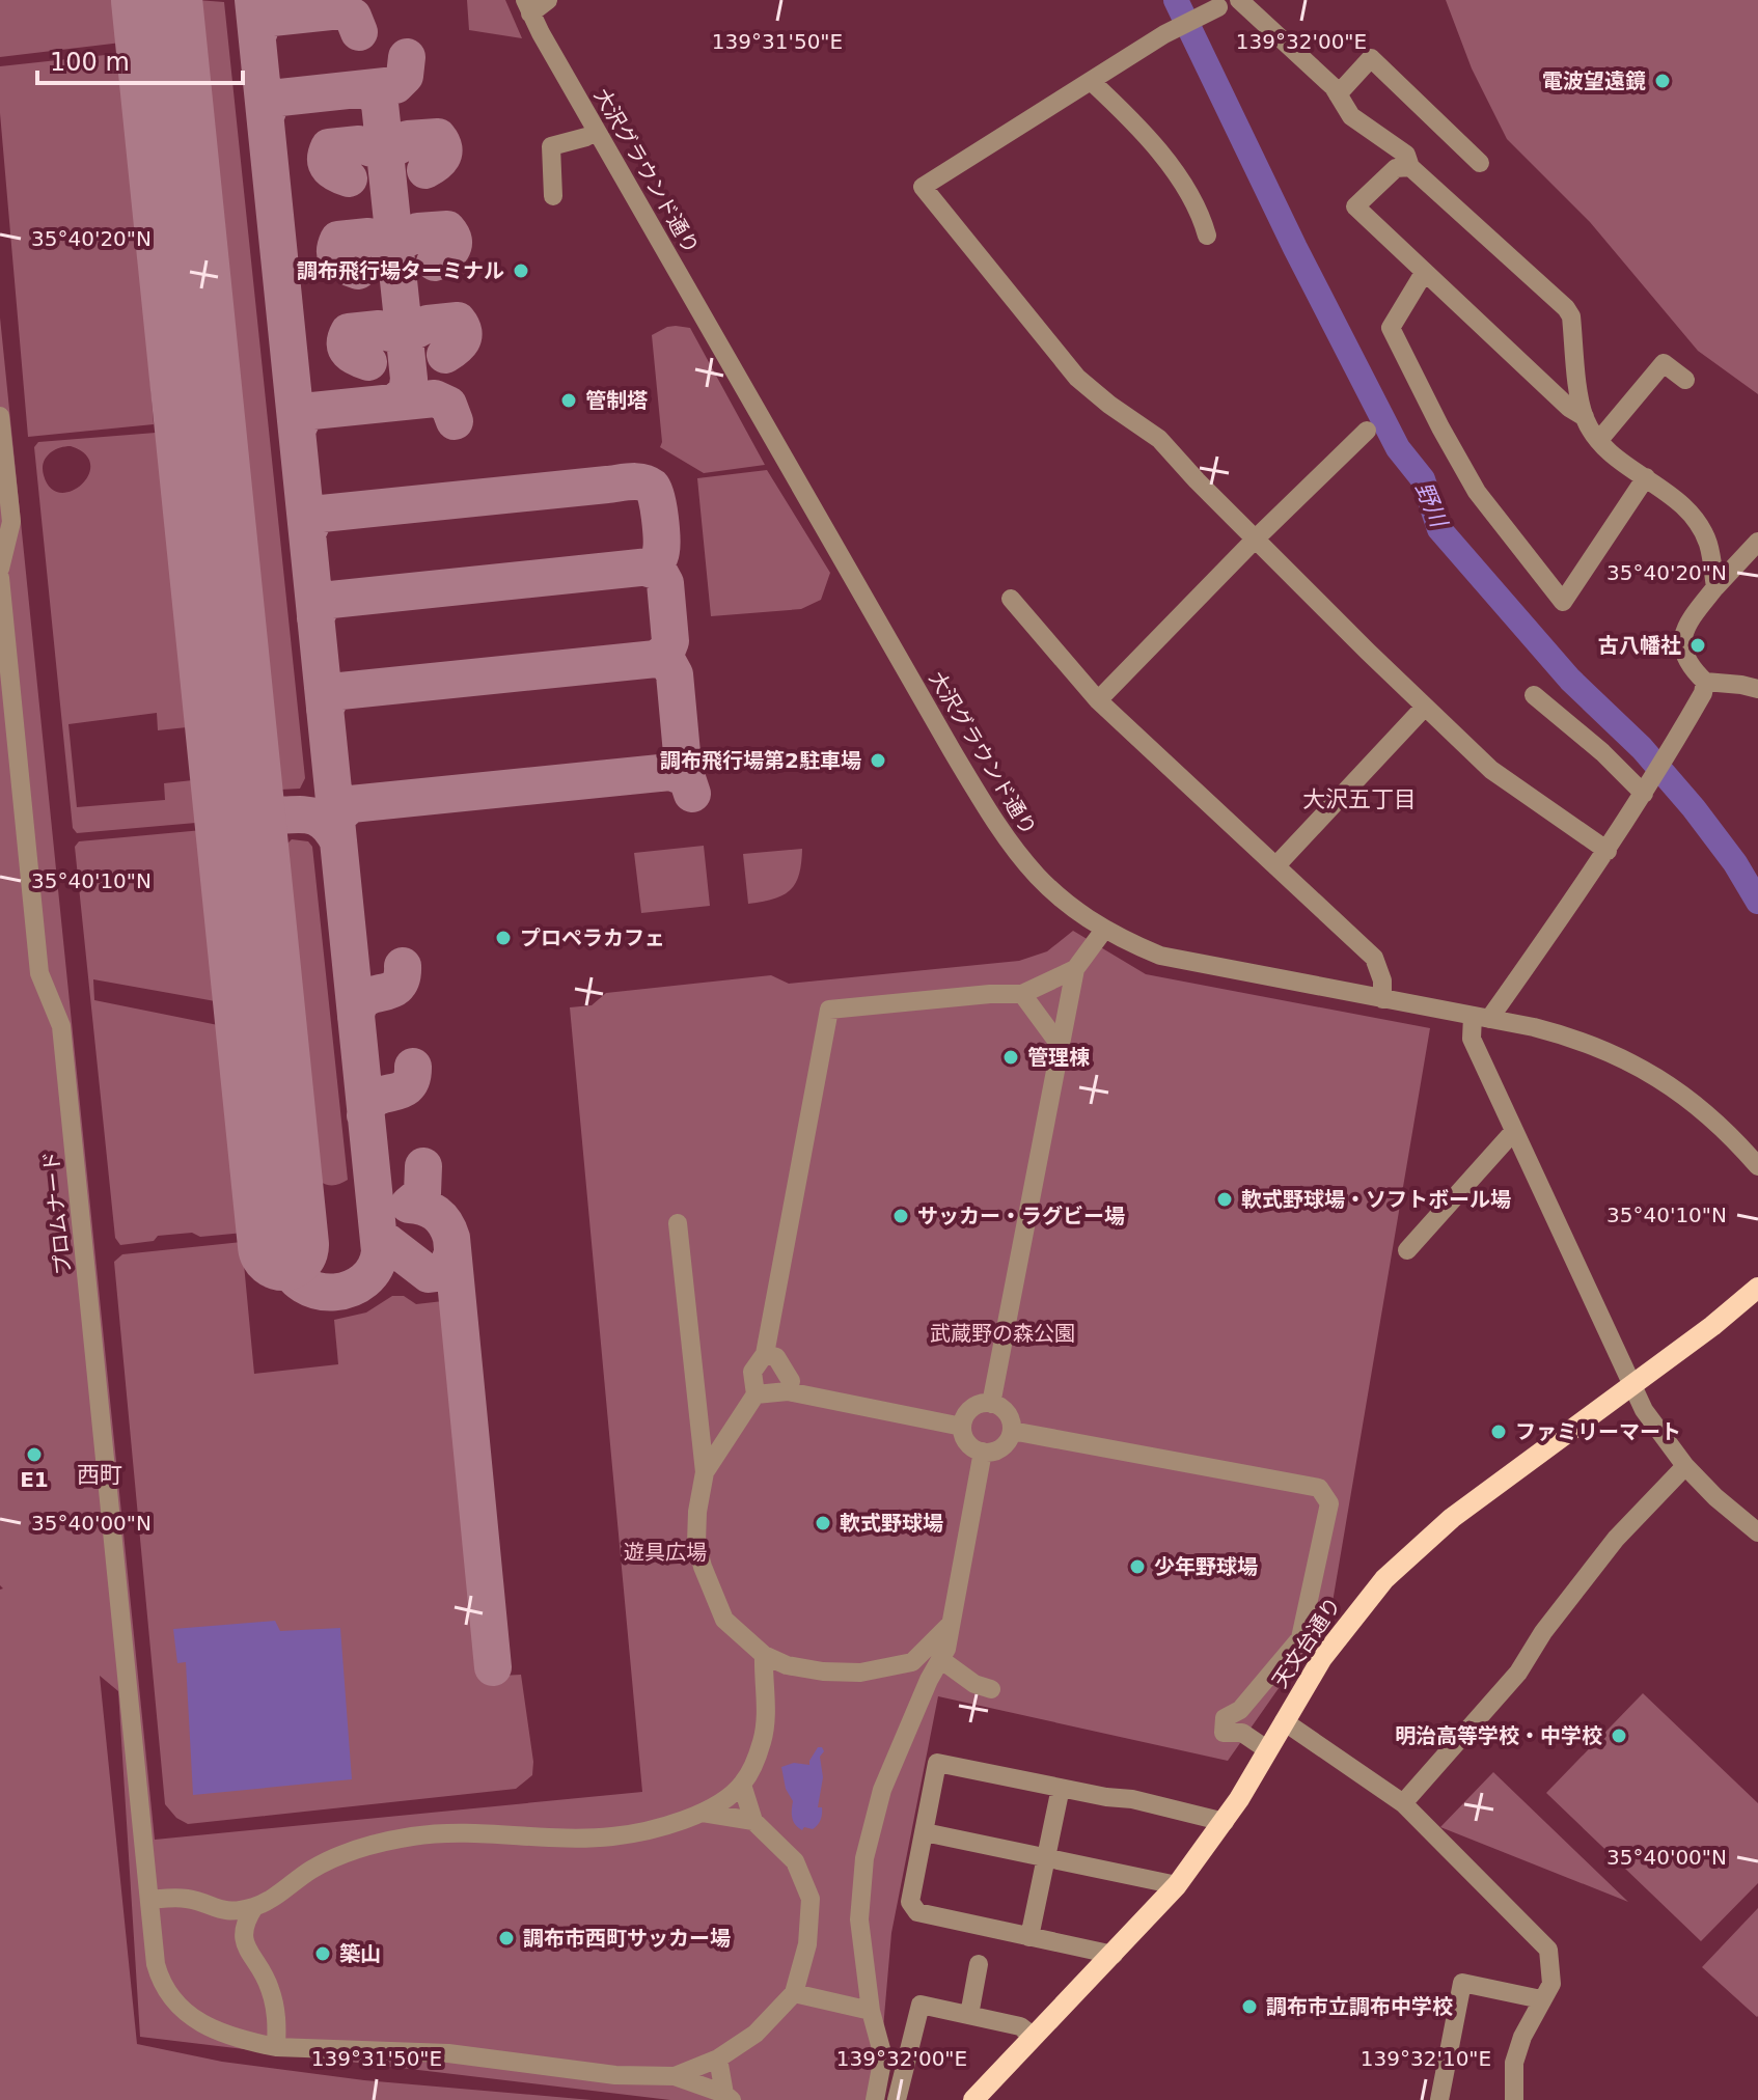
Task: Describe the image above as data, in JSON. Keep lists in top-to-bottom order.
{
  "streets": {
    "main road": ["天文台通り"],
    "street": ["大沢グラウンド通り", "プロムナード"]
  },
  "districts": ["大沢五丁目", "西町"],
  "water": ["野川"],
  "parks": ["武蔵野の森公園", "遊具広場"],
  "places": [
    "電波望遠鏡",
    "調布飛行場ターミナル",
    "管制塔",
    "古八幡社",
    "調布飛行場第2駐車場",
    "プロペラカフェ",
    "管理棟",
    "軟式野球場・ソフトボール場",
    "サッカー・ラグビー場",
    "ファミリーマート",
    "E1",
    "軟式野球場",
    "少年野球場",
    "明治高等学校・中学校",
    "調布市西町サッカー場",
    "築山",
    "調布市立調布中学校"
  ],
  "scale_bar": "100 m",
  "coordinates": [
    "139°31'50\"E",
    "139°32'00\"E",
    "35°40'20\"N",
    "35°40'10\"N",
    "35°40'00\"N",
    "139°32'10\"E"
  ]
}
